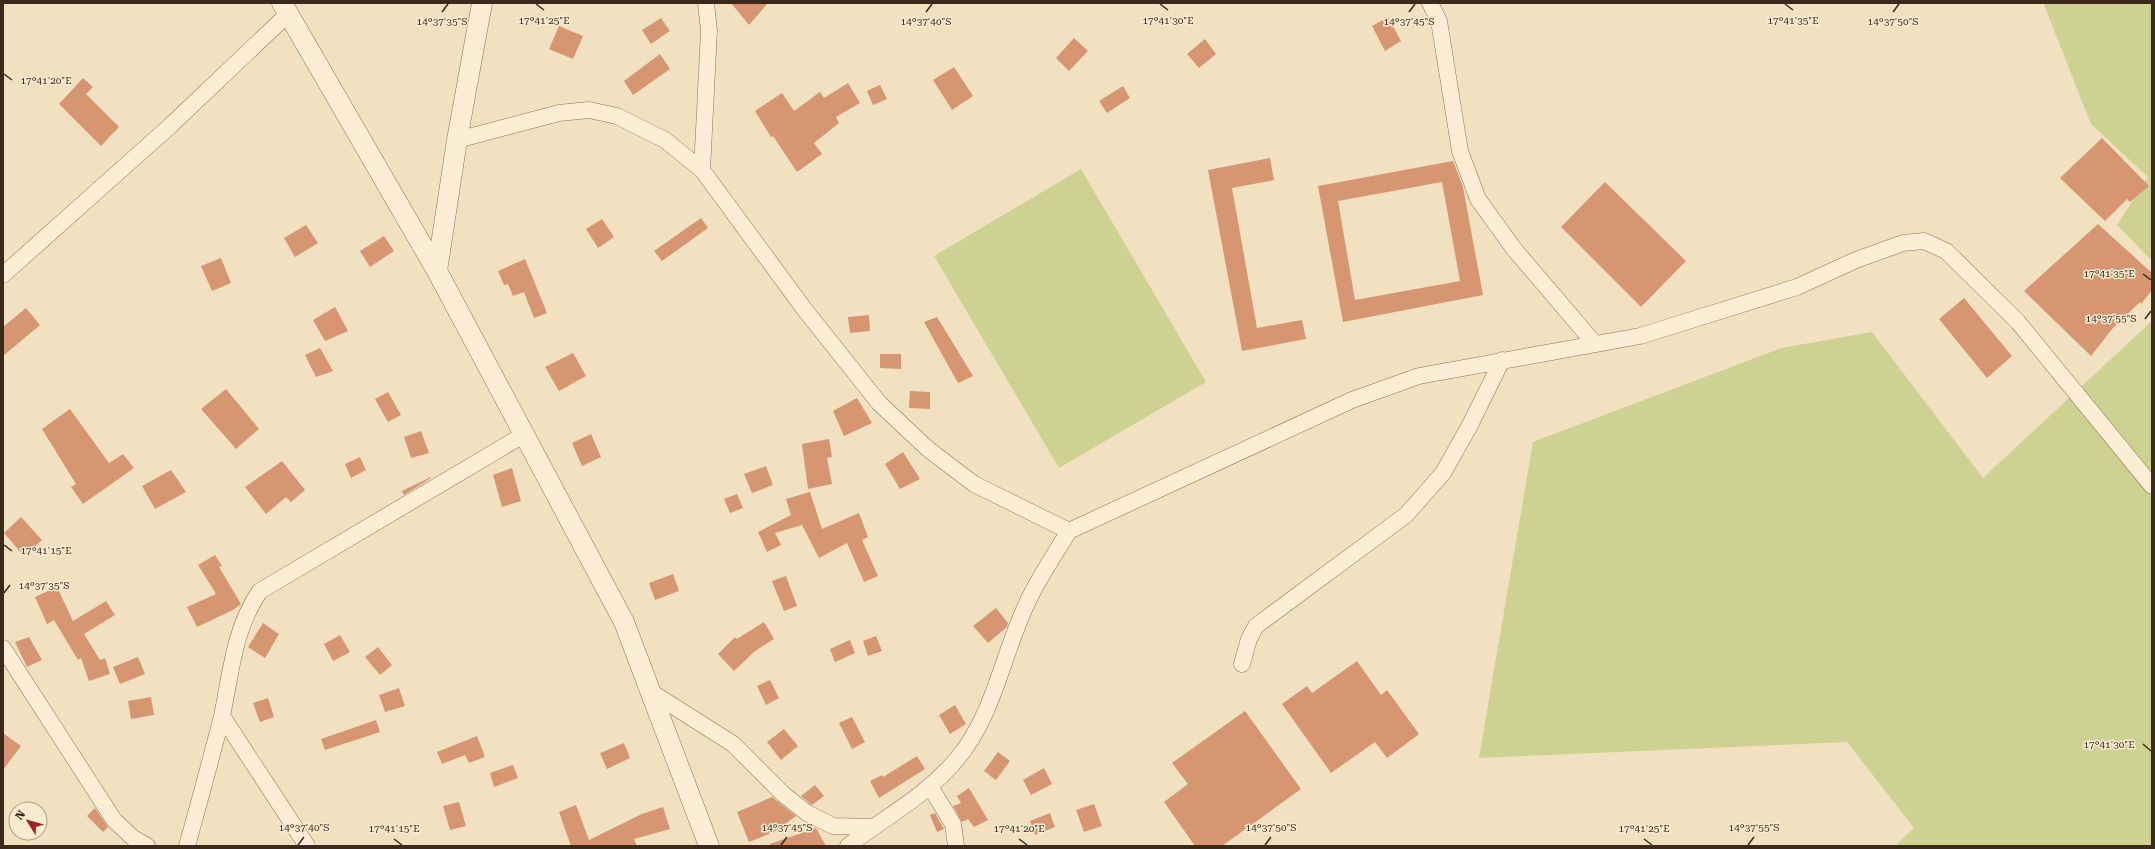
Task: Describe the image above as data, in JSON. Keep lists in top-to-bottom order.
{
  "north": "top left",
  "coordinates": [
    "17°41'25\"E",
    "17°41'30\"E",
    "17°41'35\"E",
    "14°37'35\"S",
    "14°37'40\"S",
    "14°37'45\"S",
    "14°37'50\"S",
    "17°41'20\"E",
    "14°37'55\"S",
    "17°41'15\"E"
  ]
}
